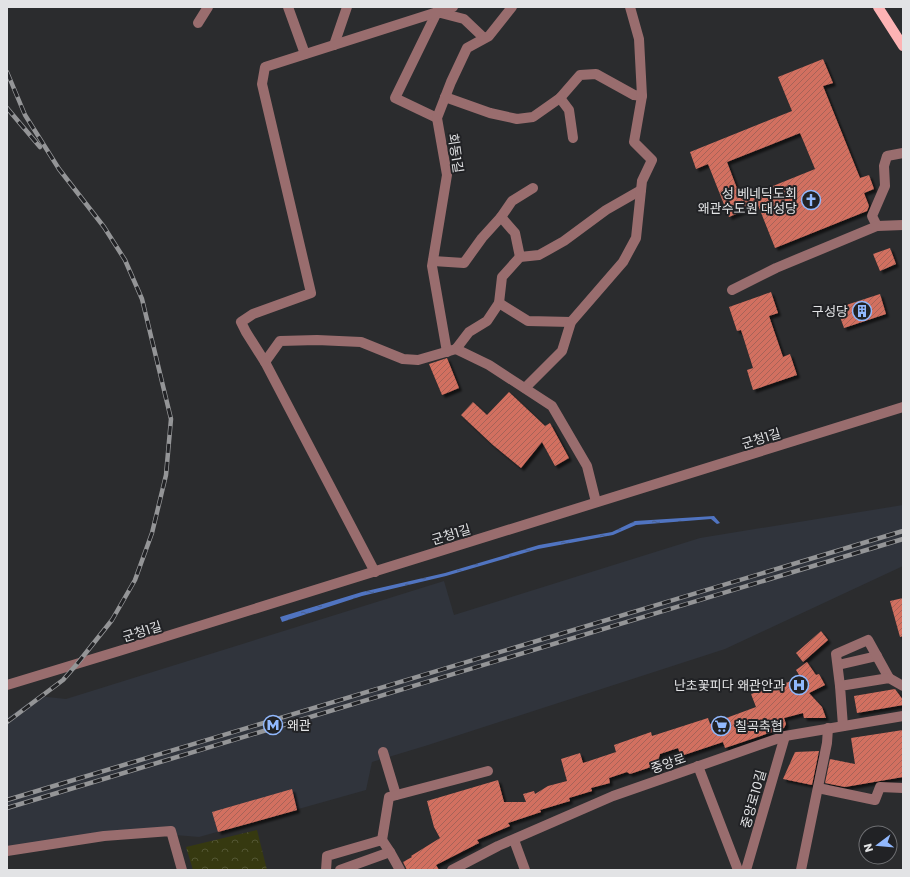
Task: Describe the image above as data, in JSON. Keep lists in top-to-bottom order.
{
  "streets": {
    "street": [
      "회동1길",
      "군청1길",
      "중앙로",
      "중앙로10길"
    ]
  },
  "crossings": [
    ["중앙로", "중앙로10길"]
  ],
  "places": {
    "church": ["성 베네딕도회 왜관수도원 대성당"],
    "building": ["구성당"],
    "hospital": ["난초꽃피다 왜관안과"],
    "metro station": ["왜관"],
    "supermarket": ["칠곡축협"]
  },
  "north": "left"
}
